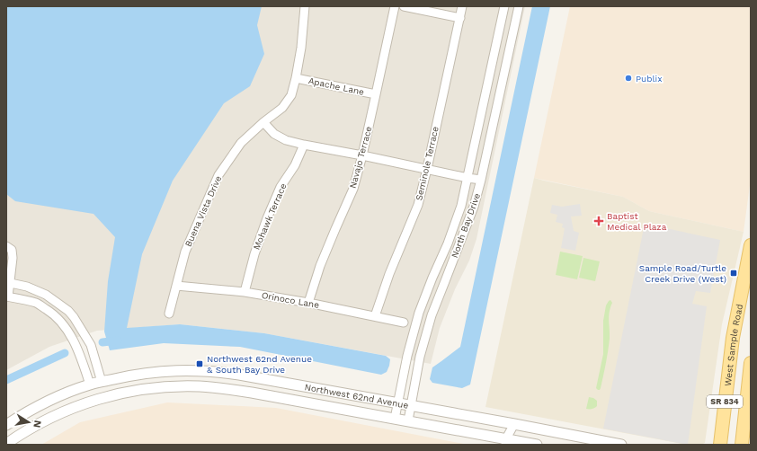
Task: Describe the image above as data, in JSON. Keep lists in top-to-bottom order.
{
  "streets": {
    "main road": ["West Sample Road", "SR 834"],
    "street": [
      "Apache Lane",
      "Navajo Terrace",
      "Seminole Terrace",
      "Buena Vista Drive",
      "Mohawk Terrace",
      "North Bay Drive",
      "Orinoco Lane",
      "Northwest 62nd Avenue"
    ]
  },
  "crossings": [
    ["Apache Lane", "Navajo Terrace"],
    ["Apache Lane", "Buena Vista Drive"],
    ["Navajo Terrace", "Orinoco Lane"],
    ["Seminole Terrace", "Orinoco Lane"],
    ["Buena Vista Drive", "Orinoco Lane"],
    ["Mohawk Terrace", "Orinoco Lane"],
    ["North Bay Drive", "Northwest 62nd Avenue"]
  ],
  "places": {
    "other": ["Publix"],
    "health": ["Baptist Medical Plaza"],
    "transit": ["Sample Road/Turtle Creek Drive (West)", "Northwest 62nd Avenue & South Bay Drive"]
  },
  "north": "right"
}
